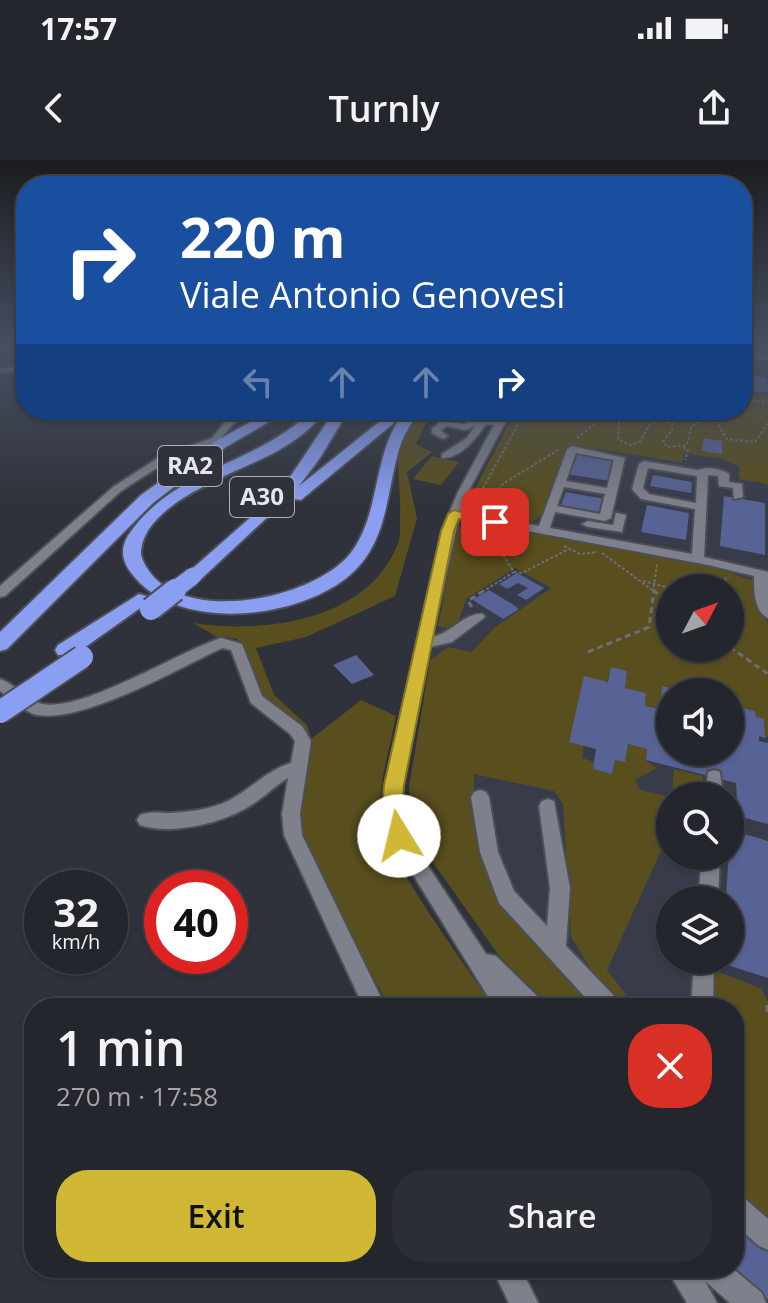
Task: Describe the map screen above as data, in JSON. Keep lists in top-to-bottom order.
{
  "streets": {
    "highway": ["RA2", "A30"]
  },
  "north": "top right",
  "page": {
    "status": "17:57",
    "header": "Turnly",
    "turn": ["220 m", "Viale Antonio Genovesi"],
    "speed": "32 km/h",
    "limit": "40",
    "heading": ["1 min", "270 m · 17:58"],
    "buttons": ["Exit", "Share"]
  }
}
